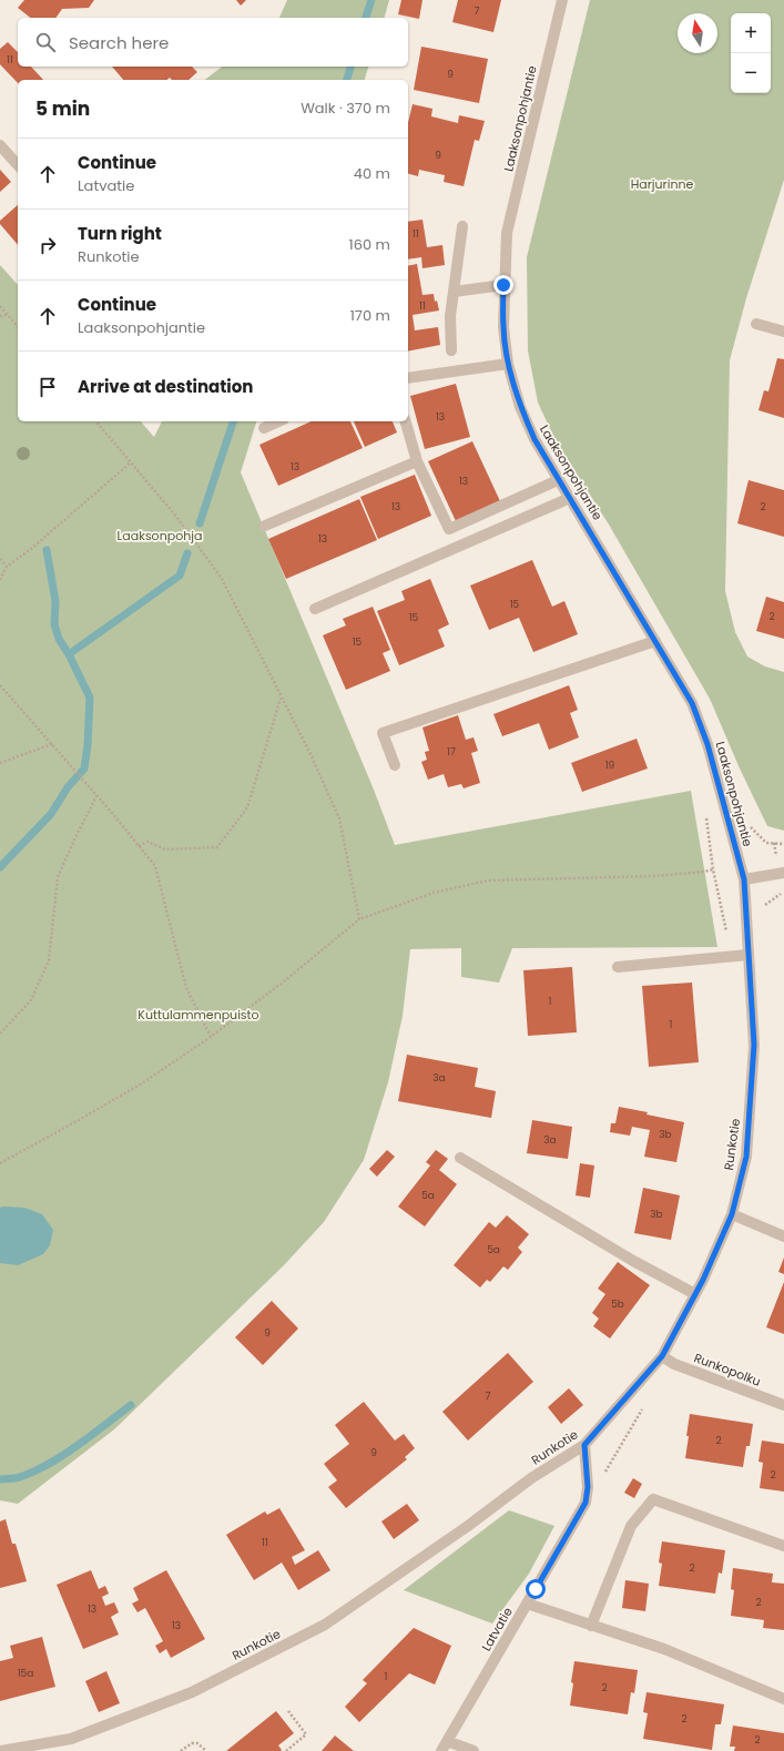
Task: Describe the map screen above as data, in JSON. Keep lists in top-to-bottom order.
{
  "streets": {
    "street": [
      "Laaksonpohjantie",
      "Runkotie",
      "Runkopolku",
      "Latvatie"
    ]
  },
  "crossings": [
    ["Laaksonpohjantie", "Runkotie"],
    ["Runkotie", "Runkopolku"],
    ["Runkotie", "Latvatie"]
  ],
  "parks": ["Harjurinne", "Laaksonpohja", "Kuttulammenpuisto"],
  "house_numbers": [
    "7",
    "11",
    "9",
    "9",
    "11",
    "11",
    "13",
    "13",
    "13",
    "13",
    "2",
    "13",
    "15",
    "2",
    "15",
    "15",
    "17",
    "19",
    "1",
    "1",
    "3a",
    "3b",
    "3a",
    "5a",
    "3b",
    "5a",
    "5b",
    "9",
    "7",
    "2",
    "9",
    "2",
    "11",
    "2",
    "2",
    "13",
    "13",
    "15a",
    "1",
    "2",
    "2",
    "2"
  ],
  "north": "top",
  "page": {
    "map_buttons": ["+", "−"],
    "search": "Search here",
    "heading": ["5 min", "Walk · 370 m"],
    "list": [
      ["Continue", "Latvatie", "40 m"],
      ["Turn right", "Runkotie", "160 m"],
      ["Continue", "Laaksonpohjantie", "170 m"],
      "Arrive at destination"
    ]
  }
}
